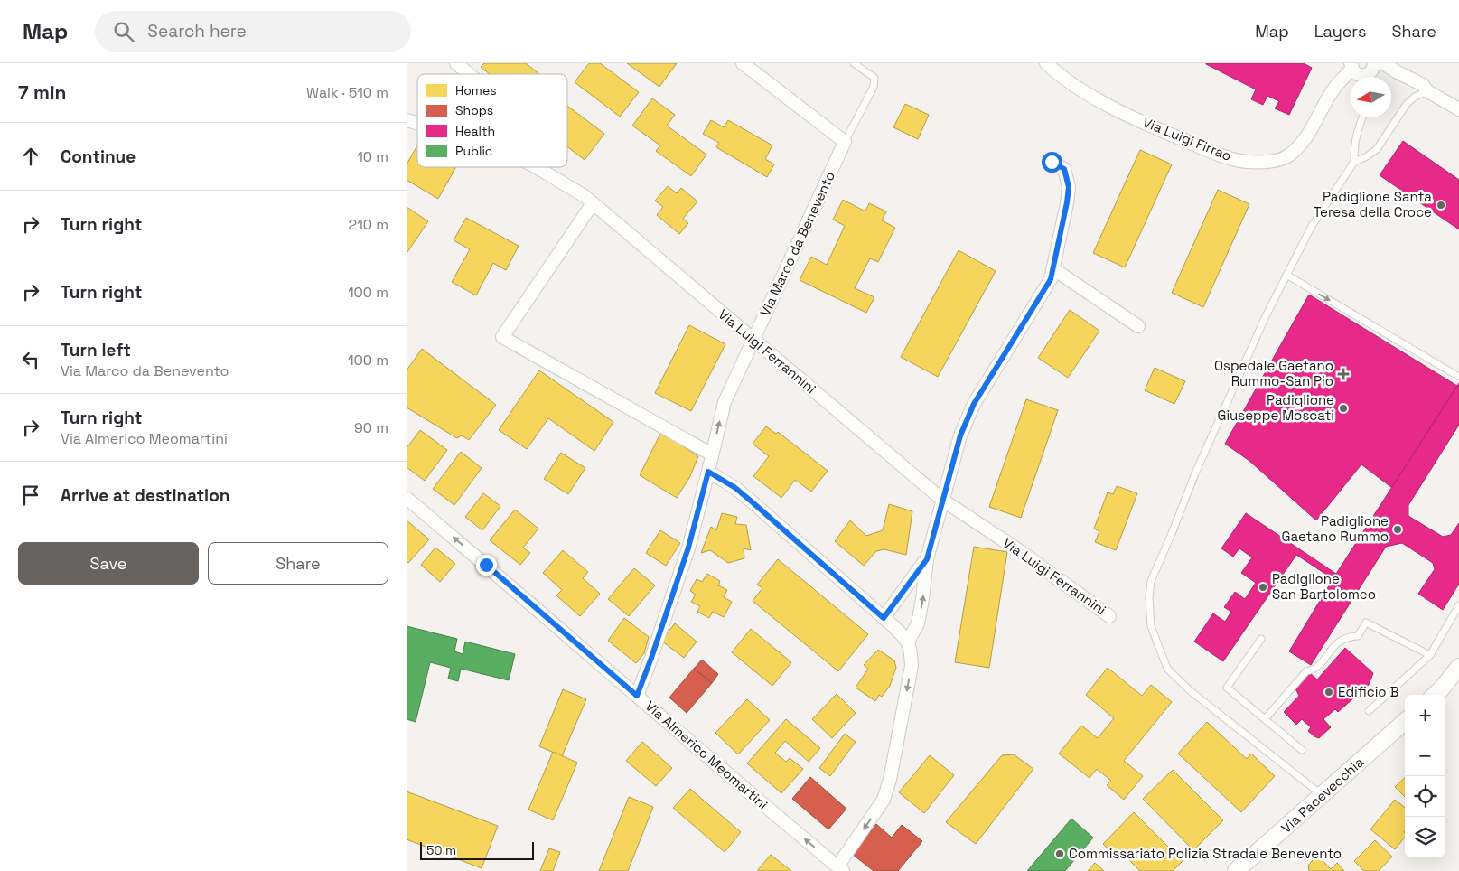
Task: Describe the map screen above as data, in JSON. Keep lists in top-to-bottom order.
{
  "streets": {
    "street": [
      "Via Luigi Firrao",
      "Via Marco da Benevento",
      "Via Luigi Ferrannini",
      "Via Almerico Meomartini",
      "Via Pacevecchia"
    ]
  },
  "crossings": [
    ["Via Marco da Benevento", "Via Luigi Ferrannini"],
    ["Via Marco da Benevento", "Via Almerico Meomartini"]
  ],
  "one_way": ["Via Almerico Meomartini"],
  "places": {
    "other": [
      "Padiglione Santa Teresa della Croce",
      "Padiglione Giuseppe Moscati",
      "Padiglione Gaetano Rummo",
      "Padiglione San Bartolomeo",
      "Edificio B",
      "Commissariato Polizia Stradale Benevento"
    ],
    "health": ["Ospedale Gaetano Rummo-San Pio"]
  },
  "legend": [
    "Homes",
    "Shops",
    "Health",
    "Public"
  ],
  "scale_bar": "50 m",
  "north": "left",
  "page": {
    "header": "Map",
    "search": "Search here",
    "nav": ["Map", "Layers", "Share"],
    "heading": ["7 min", "Walk · 510 m"],
    "list": [
      ["Continue", "10 m"],
      ["Turn right", "210 m"],
      ["Turn right", "100 m"],
      ["Turn left", "Via Marco da Benevento", "100 m"],
      ["Turn right", "Via Almerico Meomartini", "90 m"],
      "Arrive at destination"
    ],
    "buttons": ["Save", "Share"],
    "map_buttons": ["+", "−"],
    "scale": "50 m"
  }
}
